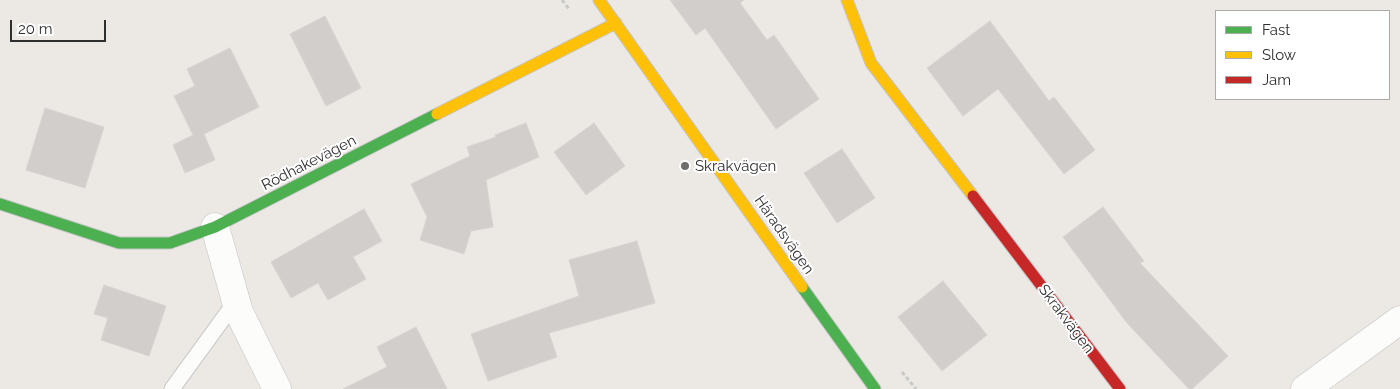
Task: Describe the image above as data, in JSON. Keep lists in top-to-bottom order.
{
  "streets": {
    "street": ["Rödhakevägen", "Häradsvägen", "Skrakvägen"]
  },
  "crossings": [
    ["Rödhakevägen", "Häradsvägen"]
  ],
  "places": ["Skrakvägen"],
  "legend": ["Fast", "Slow", "Jam"],
  "scale_bar": "20 m"
}
